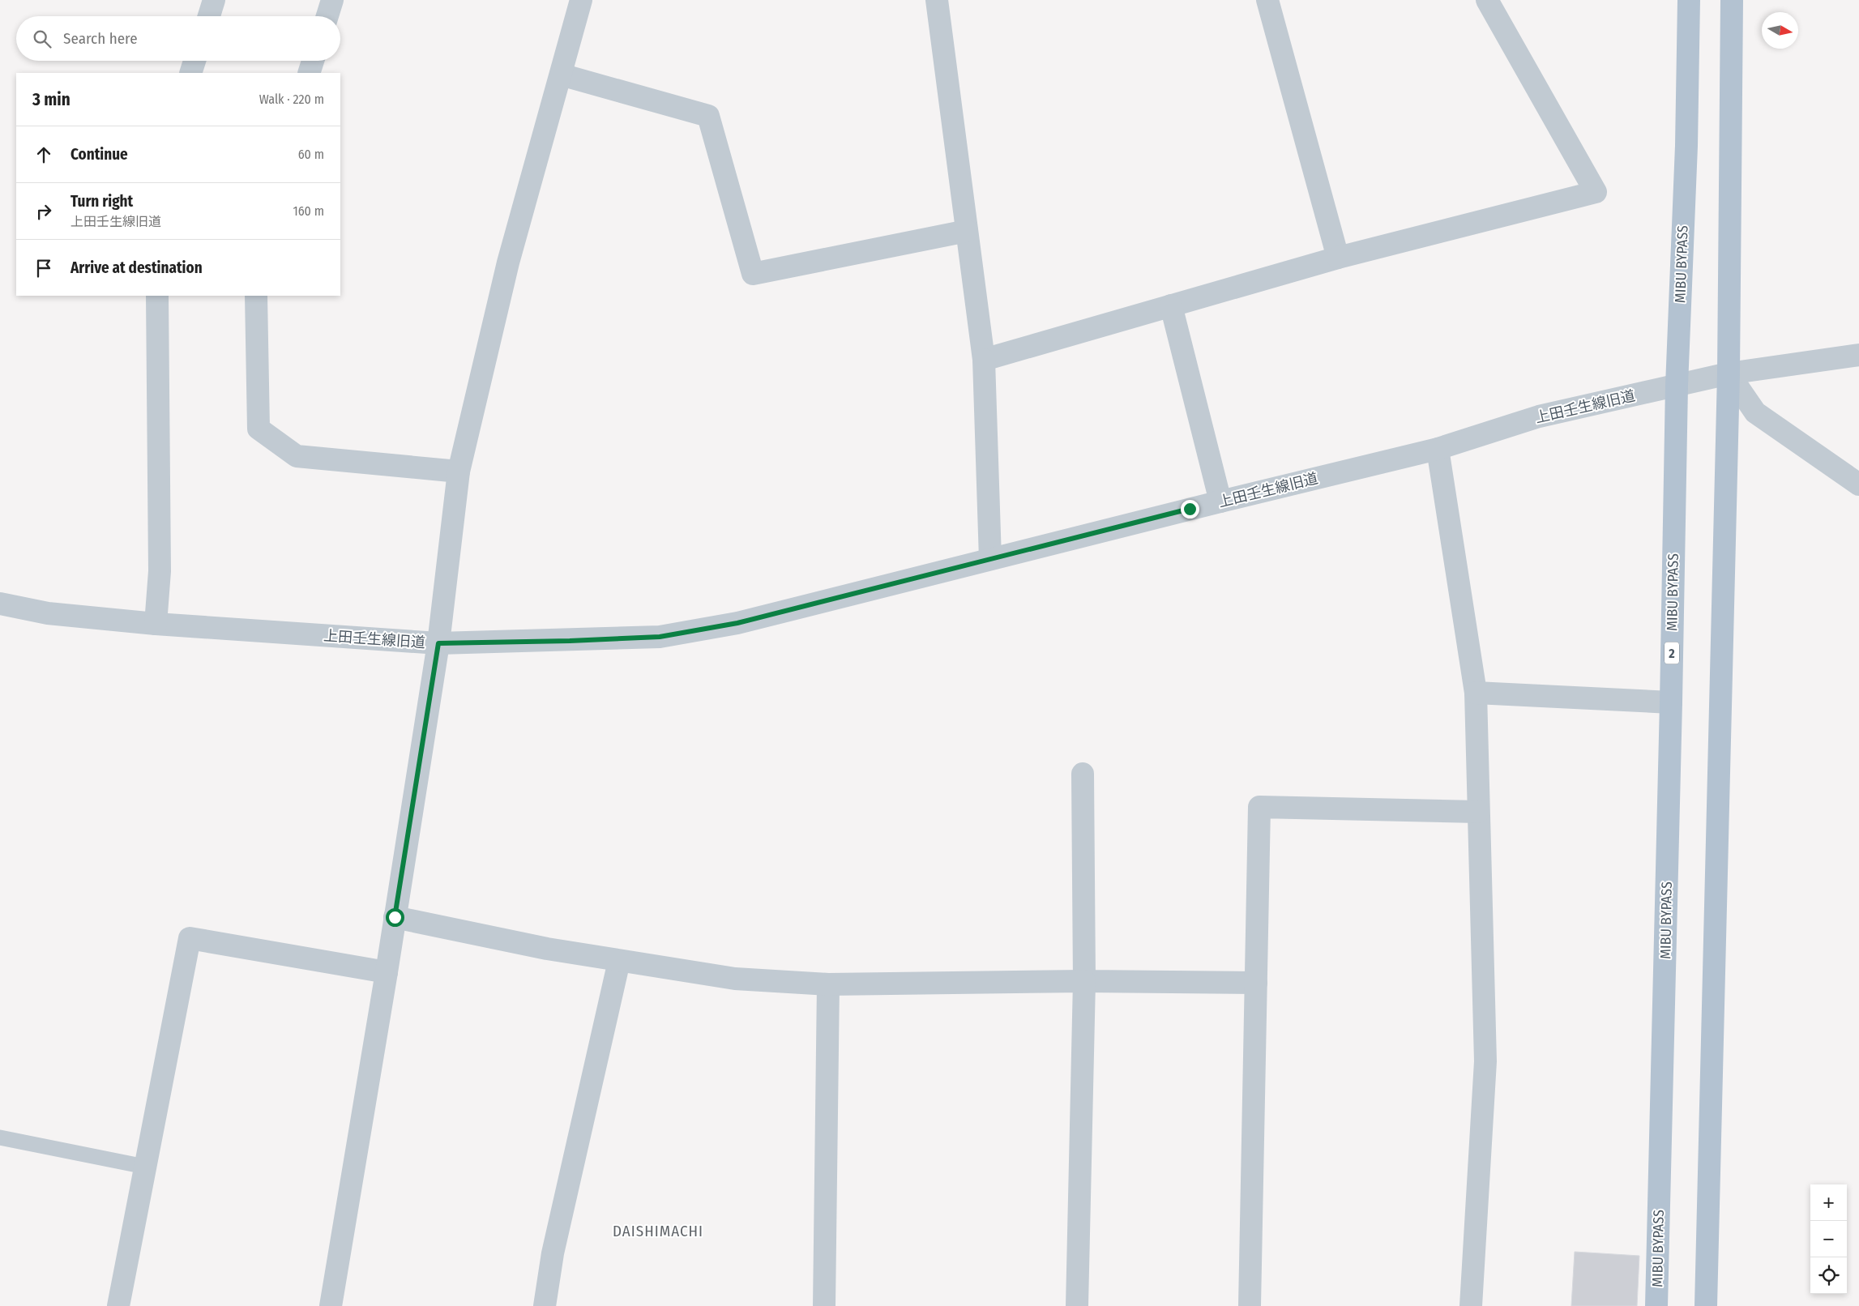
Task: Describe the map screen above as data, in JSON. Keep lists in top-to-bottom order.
{
  "streets": {
    "main road": ["MIBU BYPASS", "2"],
    "street": ["上田壬生線旧道"]
  },
  "crossings": [
    ["MIBU BYPASS", "上田壬生線旧道"]
  ],
  "districts": ["DAISHIMACHI"],
  "north": "right",
  "page": {
    "search": "Search here",
    "heading": ["3 min", "Walk · 220 m"],
    "list": [
      ["Continue", "60 m"],
      ["Turn right", "上田壬生線旧道", "160 m"],
      "Arrive at destination"
    ],
    "map_buttons": ["+", "−"]
  }
}
